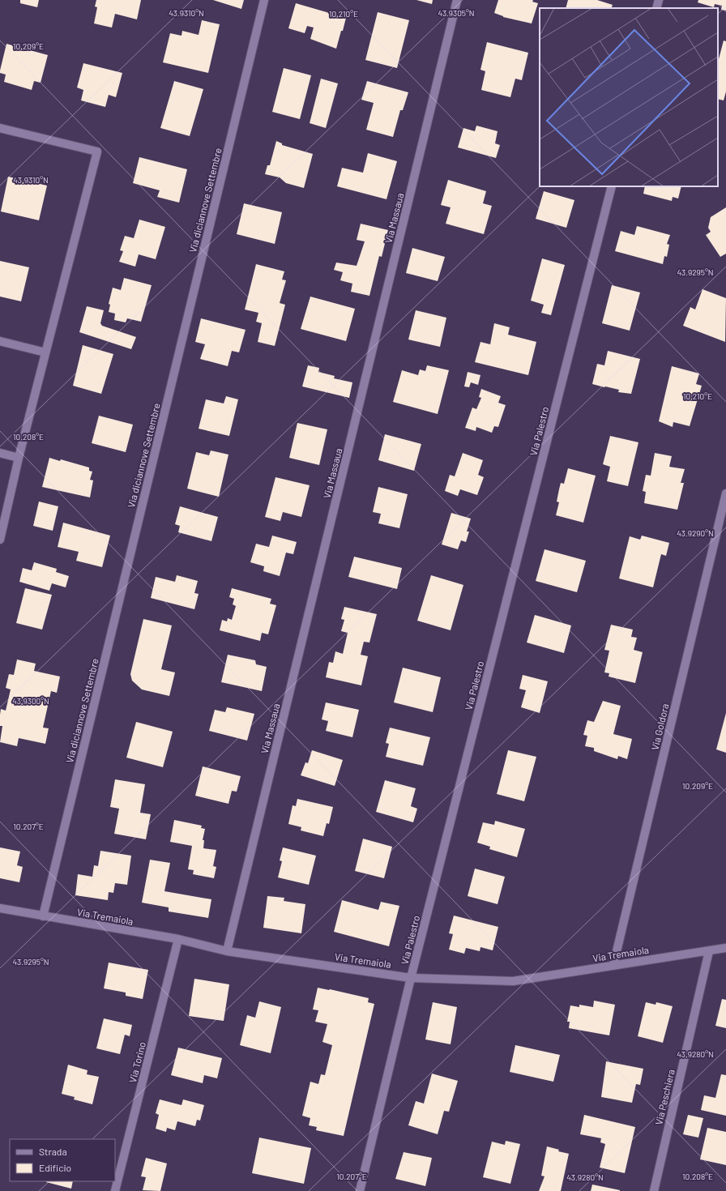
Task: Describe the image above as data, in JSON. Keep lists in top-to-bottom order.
{
  "streets": {
    "street": [
      "Via diciannove Settembre",
      "Via Massaua",
      "Via Palestro",
      "Via Goldora",
      "Via Tremaiola",
      "Via Torino",
      "Via Peschiera"
    ]
  },
  "crossings": [
    ["Via diciannove Settembre", "Via Tremaiola"],
    ["Via Massaua", "Via Tremaiola"],
    ["Via Palestro", "Via Tremaiola"],
    ["Via Goldora", "Via Tremaiola"],
    ["Via Tremaiola", "Via Torino"],
    ["Via Tremaiola", "Via Peschiera"]
  ],
  "legend": ["Strada", "Edificio"],
  "coordinates": [
    "43.9310°N",
    "43.9305°N",
    "10.210°E",
    "10.209°E",
    "43.9295°N",
    "10.208°E",
    "43.9290°N",
    "43.9300°N",
    "10.207°E",
    "43.9280°N"
  ]
}
